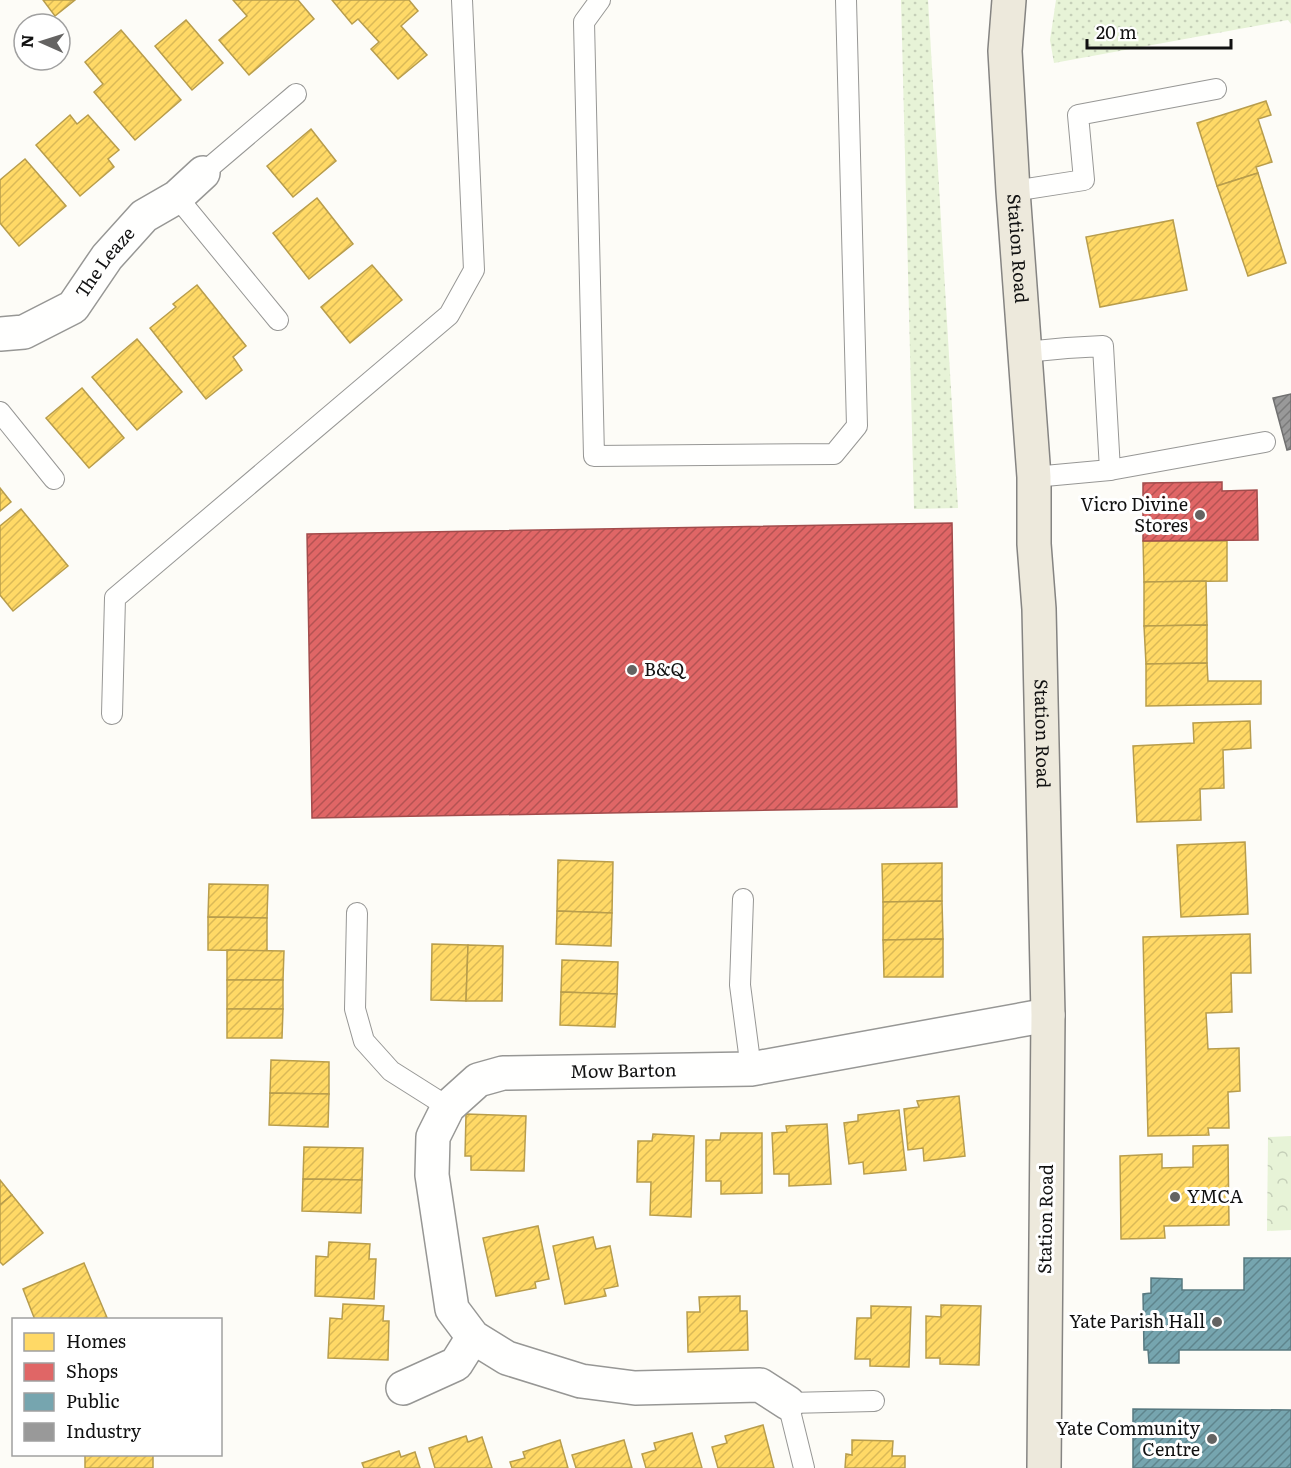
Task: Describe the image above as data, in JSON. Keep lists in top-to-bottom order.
{
  "streets": {
    "main road": ["Station Road"],
    "street": ["The Leaze", "Mow Barton"]
  },
  "crossings": [
    ["Station Road", "Mow Barton"]
  ],
  "places": [
    "Vicro Divine Stores",
    "B&Q",
    "YMCA",
    "Yate Parish Hall",
    "Yate Community Centre"
  ],
  "legend": [
    "Homes",
    "Shops",
    "Public",
    "Industry"
  ],
  "scale_bar": "20 m",
  "north": "left"
}
